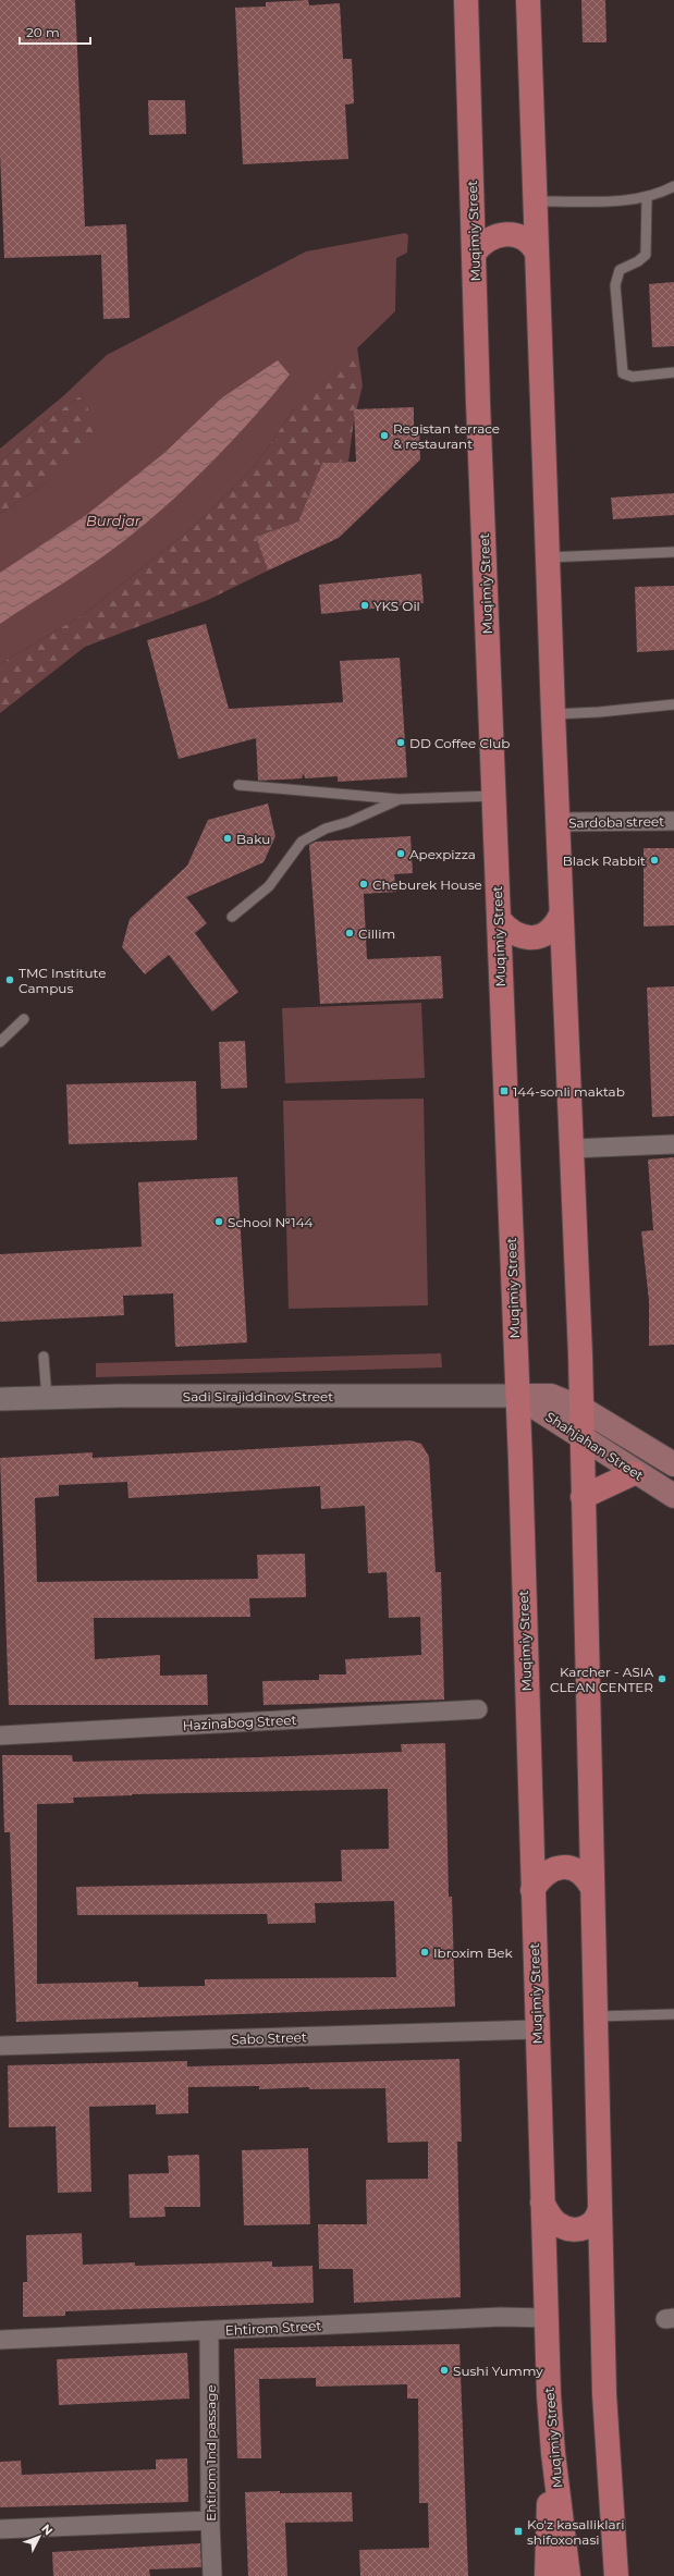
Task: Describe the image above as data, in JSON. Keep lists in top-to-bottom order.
{
  "streets": {
    "main road": ["Muqimiy Street", "Shahjahan Street"],
    "street": [
      "Sardoba street",
      "Sadi Sirajiddinov Street",
      "Hazinabog Street",
      "Sabo Street",
      "Ehtirom Street",
      "Ehtirom 1nd passage"
    ]
  },
  "crossings": [
    ["Muqimiy Street", "Sadi Sirajiddinov Street"],
    ["Muqimiy Street", "Shahjahan Street"],
    ["Muqimiy Street", "Sabo Street"],
    ["Muqimiy Street", "Ehtirom Street"],
    ["Sadi Sirajiddinov Street", "Shahjahan Street"],
    ["Ehtirom Street", "Ehtirom 1nd passage"]
  ],
  "water": ["Burdjar"],
  "places": {
    "other": [
      "Registan terrace & restaurant",
      "YKS Oil",
      "DD Coffee Club",
      "Baku",
      "Apexpizza",
      "Black Rabbit",
      "Cheburek House",
      "Cillim",
      "TMC Institute Campus",
      "School №144",
      "Karcher - ASIA CLEAN CENTER",
      "Ibroxim Bek",
      "Sushi Yummy"
    ],
    "transit": ["144-sonli maktab", "Ko'z kasalliklari shifoxonasi"]
  },
  "scale_bar": "20 m",
  "north": "top right"
}
